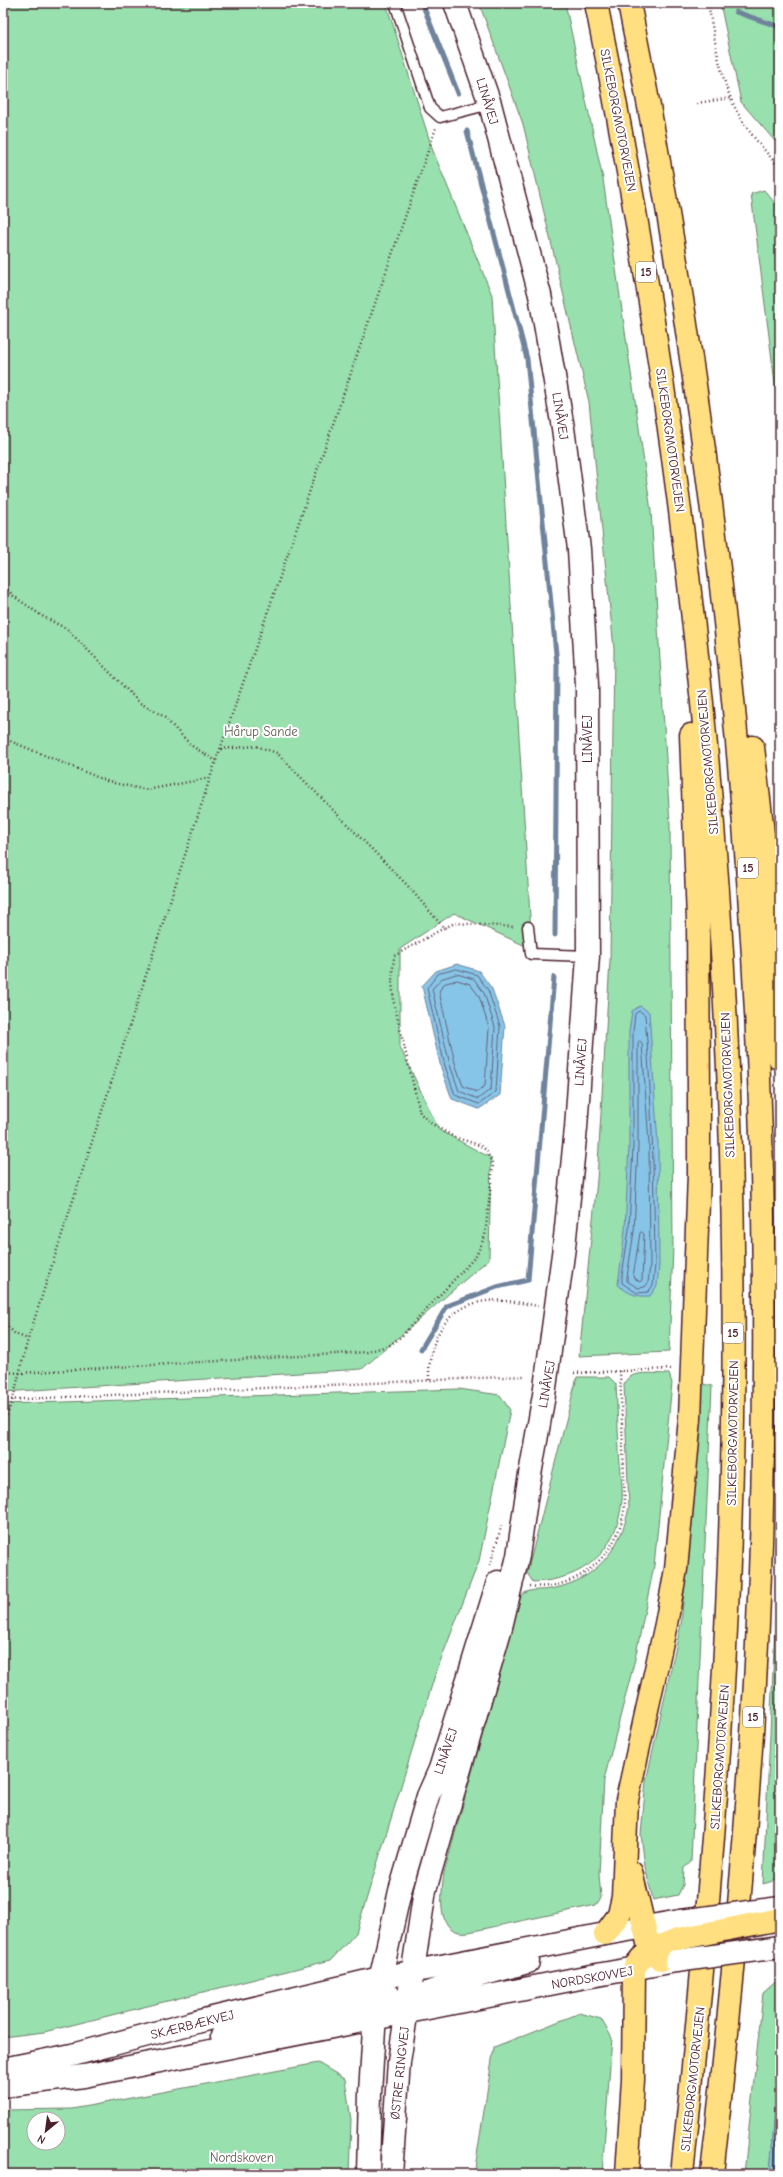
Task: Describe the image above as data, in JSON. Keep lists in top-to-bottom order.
{
  "streets": {
    "highway": ["SILKEBORGMOTORVEJEN", "15"],
    "main road": [
      "LINÅVEJ",
      "NORDSKOVVEJ",
      "SKÆRBÆKVEJ",
      "ØSTRE RINGVEJ"
    ]
  },
  "crossings": [
    ["LINÅVEJ", "NORDSKOVVEJ"],
    ["LINÅVEJ", "SKÆRBÆKVEJ"],
    ["LINÅVEJ", "ØSTRE RINGVEJ"],
    ["NORDSKOVVEJ", "SKÆRBÆKVEJ"],
    ["NORDSKOVVEJ", "ØSTRE RINGVEJ"],
    ["SKÆRBÆKVEJ", "ØSTRE RINGVEJ"]
  ],
  "parks": ["Hårup Sande", "Nordskoven"],
  "north": "bottom left"
}
